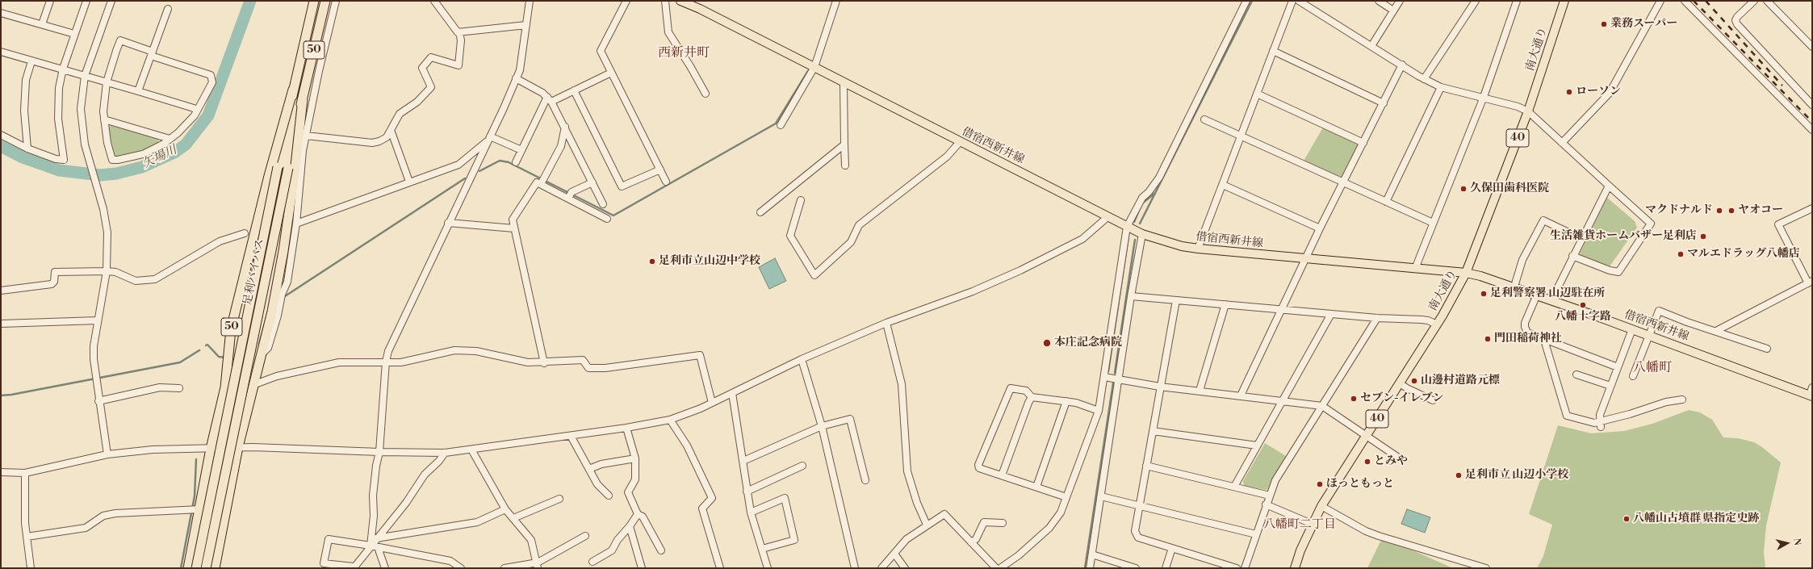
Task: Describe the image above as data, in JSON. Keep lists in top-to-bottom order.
{
  "streets": {
    "highway": ["50", "足利バイパス"],
    "main road": ["南大通り", "40", "借宿西新井線"]
  },
  "crossings": [
    ["南大通り", "借宿西新井線"],
    ["50", "足利バイパス"]
  ],
  "districts": ["西新井町", "八幡町", "八幡町二丁目"],
  "water": ["矢場川"],
  "places": [
    "業務スーパー",
    "ローソン",
    "久保田歯科医院",
    "マクドナルド",
    "ヤオコー",
    "生活雑貨ホームバザー足利店",
    "マルエドラッグ八幡店",
    "足利市立山辺中学校",
    "足利警察署 山辺駐在所",
    "八幡十字路",
    "門田稲荷神社",
    "本庄記念病院",
    "山邊村道路元標",
    "セブン-イレブン",
    "とみや",
    "足利市立 山辺小学校",
    "ほっともっと",
    "八幡山古墳群 県指定史跡"
  ],
  "north": "right"
}
